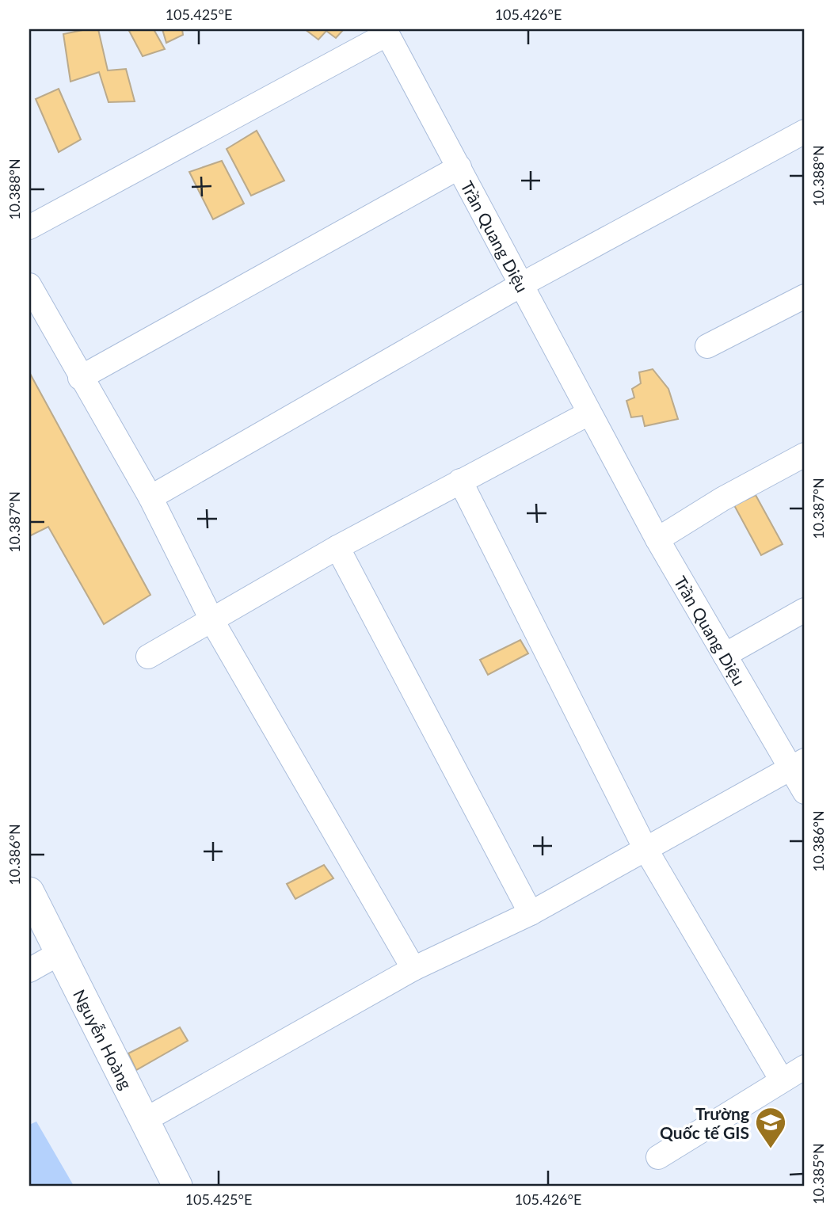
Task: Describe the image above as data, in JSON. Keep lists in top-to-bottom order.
{
  "streets": {
    "street": ["Trần Quang Diệu", "Nguyễn Hoàng"]
  },
  "places": {
    "school or university": ["Trường Quốc tế GIS"]
  },
  "coordinates": [
    "105.425°E",
    "105.426°E",
    "10.388°N",
    "10.387°N",
    "10.386°N",
    "10.385°N"
  ]
}
